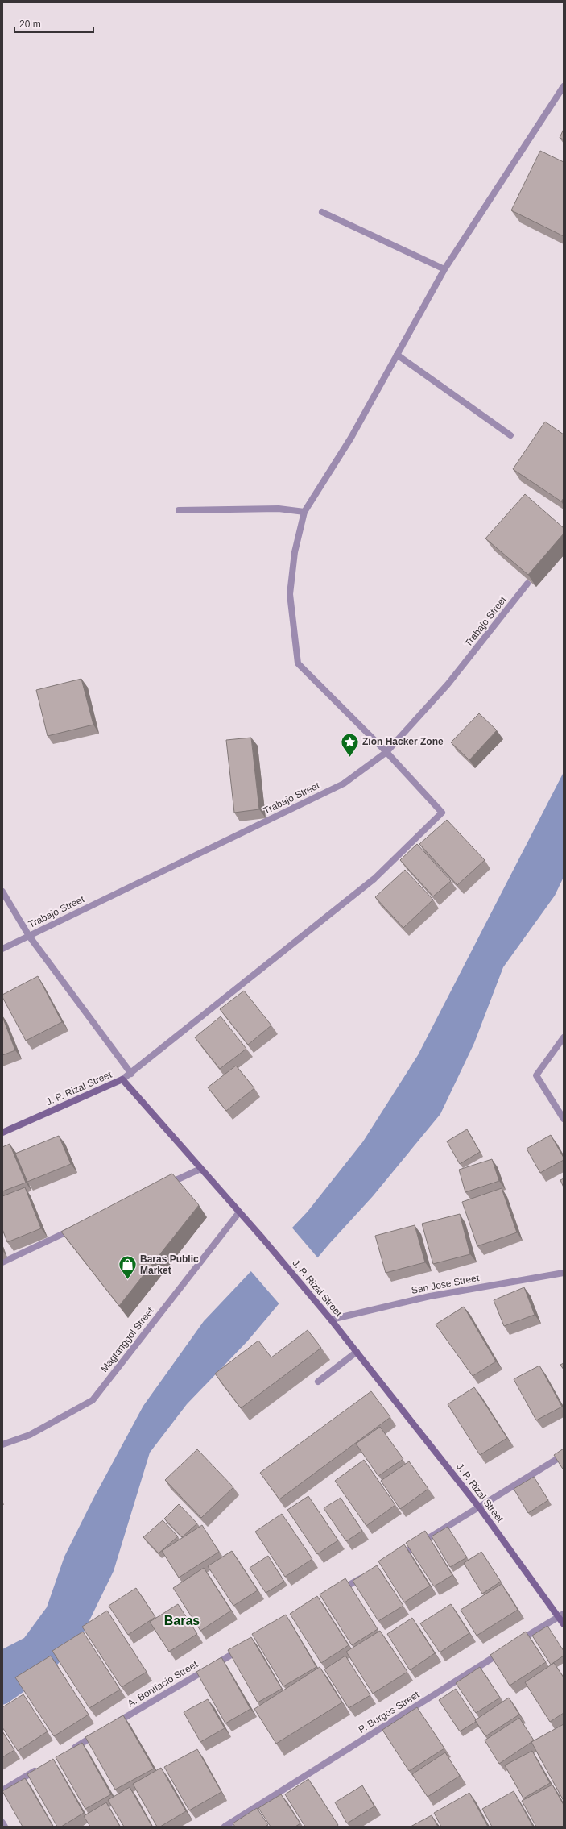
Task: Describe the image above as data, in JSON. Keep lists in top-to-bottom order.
{
  "streets": {
    "main road": ["J. P. Rizal Street"],
    "street": [
      "Trabajo Street",
      "San Jose Street",
      "Magtanggol Street",
      "A. Bonifacio Street",
      "P. Burgos Street"
    ]
  },
  "crossings": [
    ["J. P. Rizal Street", "San Jose Street"],
    ["J. P. Rizal Street", "Magtanggol Street"]
  ],
  "districts": ["Baras"],
  "places": {
    "place": ["Zion Hacker Zone"],
    "shop": ["Baras Public Market"]
  },
  "scale_bar": "20 m"
}
